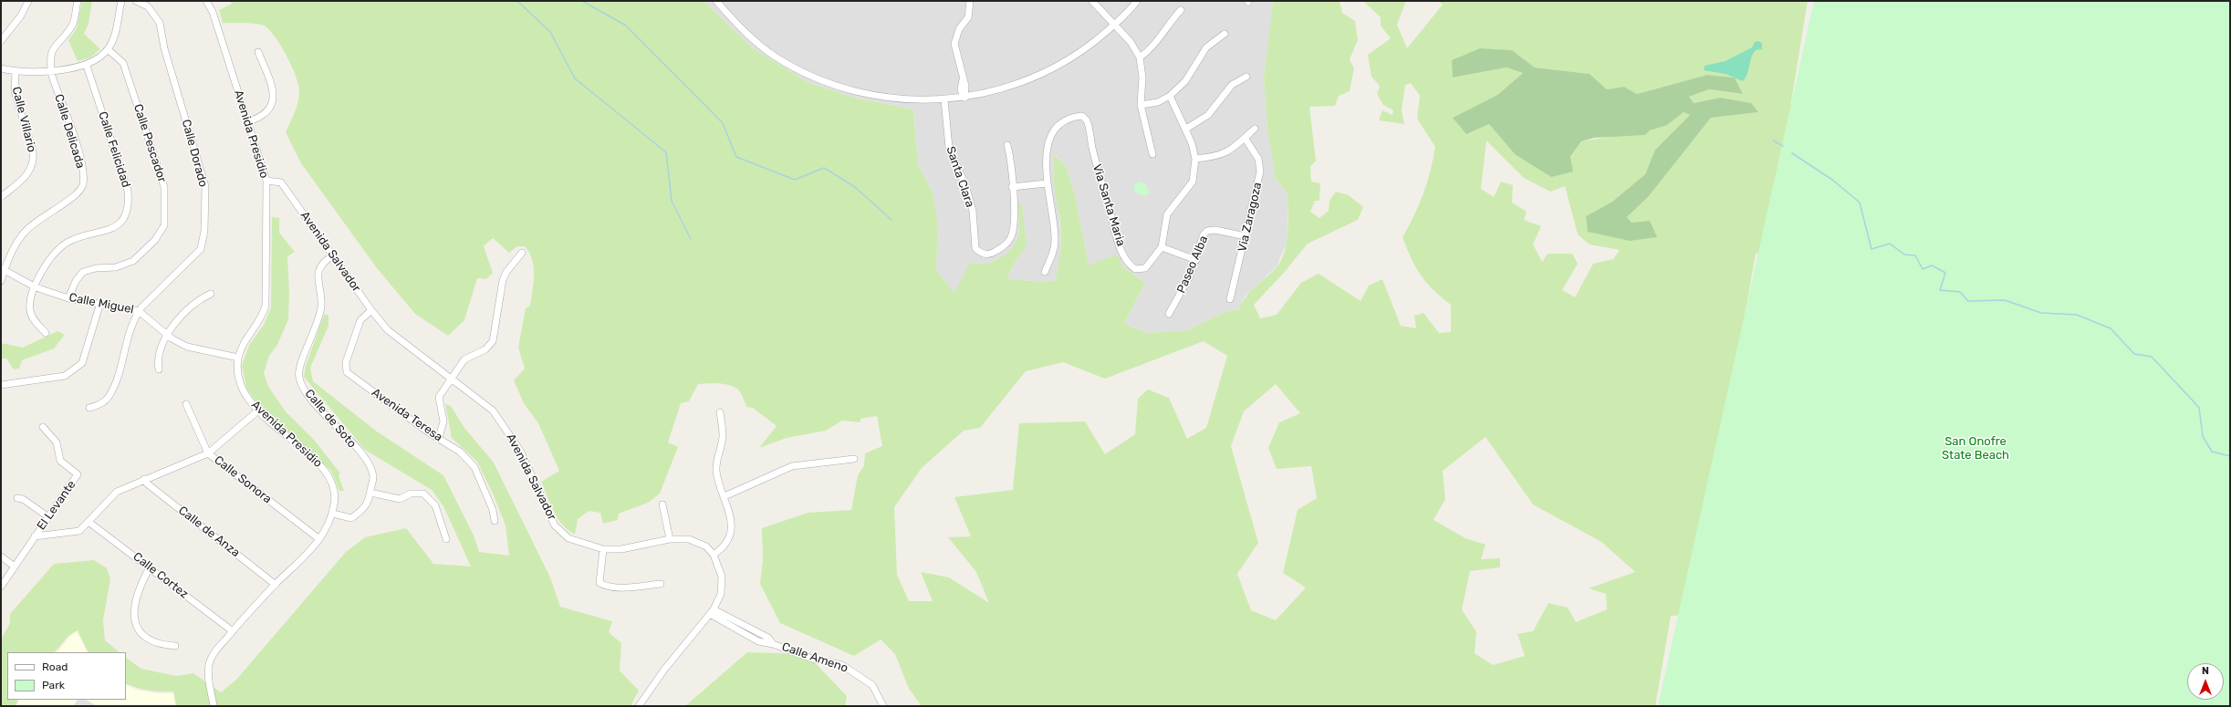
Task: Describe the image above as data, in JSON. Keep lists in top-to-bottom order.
{
  "streets": {
    "street": [
      "Calle Villario",
      "Calle Delicada",
      "Avenida Presidio",
      "Calle Pescador",
      "Calle Felicidad",
      "Calle Dorado",
      "Santa Clara",
      "Via Santa Maria",
      "Via Zaragoza",
      "Avenida Salvador",
      "Paseo Alba",
      "Calle Miguel",
      "Avenida Teresa",
      "Calle de Soto",
      "Calle Sonora",
      "El Levante",
      "Calle de Anza",
      "Calle Cortez",
      "Calle Ameno"
    ]
  },
  "crossings": [
    ["Calle Delicada", "Calle Miguel"],
    ["Avenida Presidio", "Avenida Salvador"],
    ["Avenida Presidio", "Calle Miguel"],
    ["Avenida Presidio", "Calle de Soto"],
    ["Avenida Presidio", "Calle Sonora"],
    ["Avenida Presidio", "Calle de Anza"],
    ["Avenida Presidio", "Calle Cortez"],
    ["Calle Pescador", "Calle Miguel"],
    ["Calle Felicidad", "Calle Miguel"],
    ["Calle Dorado", "Calle Miguel"],
    ["Via Zaragoza", "Paseo Alba"],
    ["Avenida Salvador", "Avenida Teresa"],
    ["Avenida Salvador", "Calle de Soto"]
  ],
  "parks": ["San Onofre State Beach"],
  "legend": ["Road", "Park"],
  "north": "top"
}
